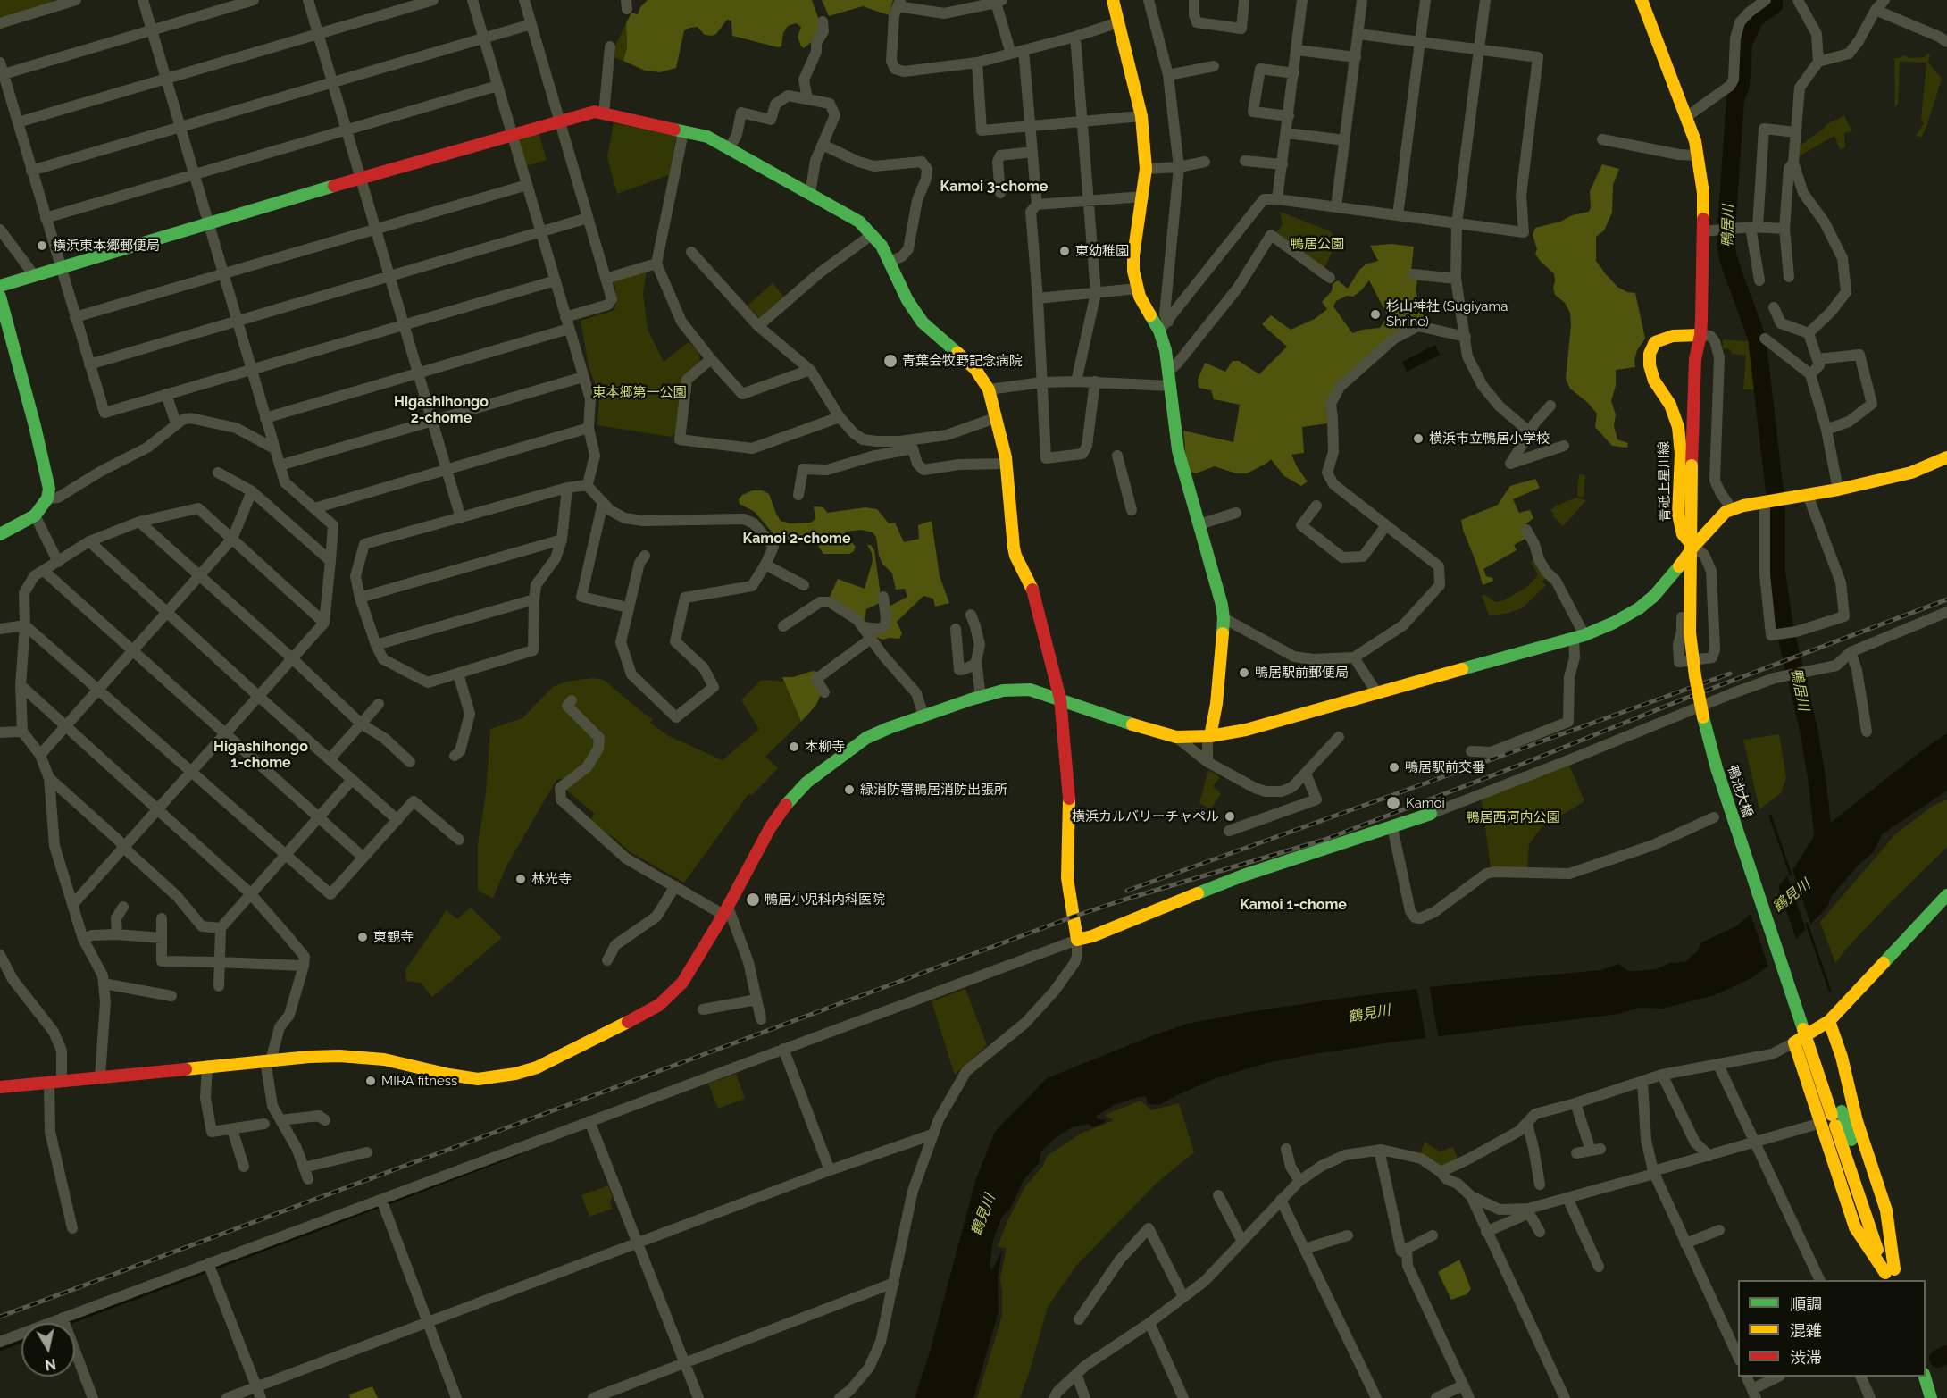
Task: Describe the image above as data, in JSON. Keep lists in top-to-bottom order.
{
  "streets": {
    "street": ["青砥上星川線", "鴨池大橋"]
  },
  "crossings": [
    ["青砥上星川線", "鴨池大橋"]
  ],
  "districts": [
    "Kamoi 3-chome",
    "Higashihongo 2-chome",
    "Kamoi 2-chome",
    "Higashihongo 1-chome",
    "Kamoi 1-chome"
  ],
  "water": ["鴨居川", "鶴見川"],
  "parks": ["鴨居公園", "東本郷第一公園", "鴨居西河内公園"],
  "places": [
    "横浜東本郷郵便局",
    "東幼稚園",
    "杉山神社 (Sugiyama Shrine)",
    "青葉会牧野記念病院",
    "横浜市立鴨居小学校",
    "鴨居駅前郵便局",
    "本柳寺",
    "鴨居駅前交番",
    "緑消防署鴨居消防出張所",
    "Kamoi",
    "横浜カルバリーチャペル",
    "林光寺",
    "鴨居小児科内科医院",
    "東観寺",
    "MIRA fitness"
  ],
  "legend": ["順調", "混雑", "渋滞"],
  "north": "bottom"
}
